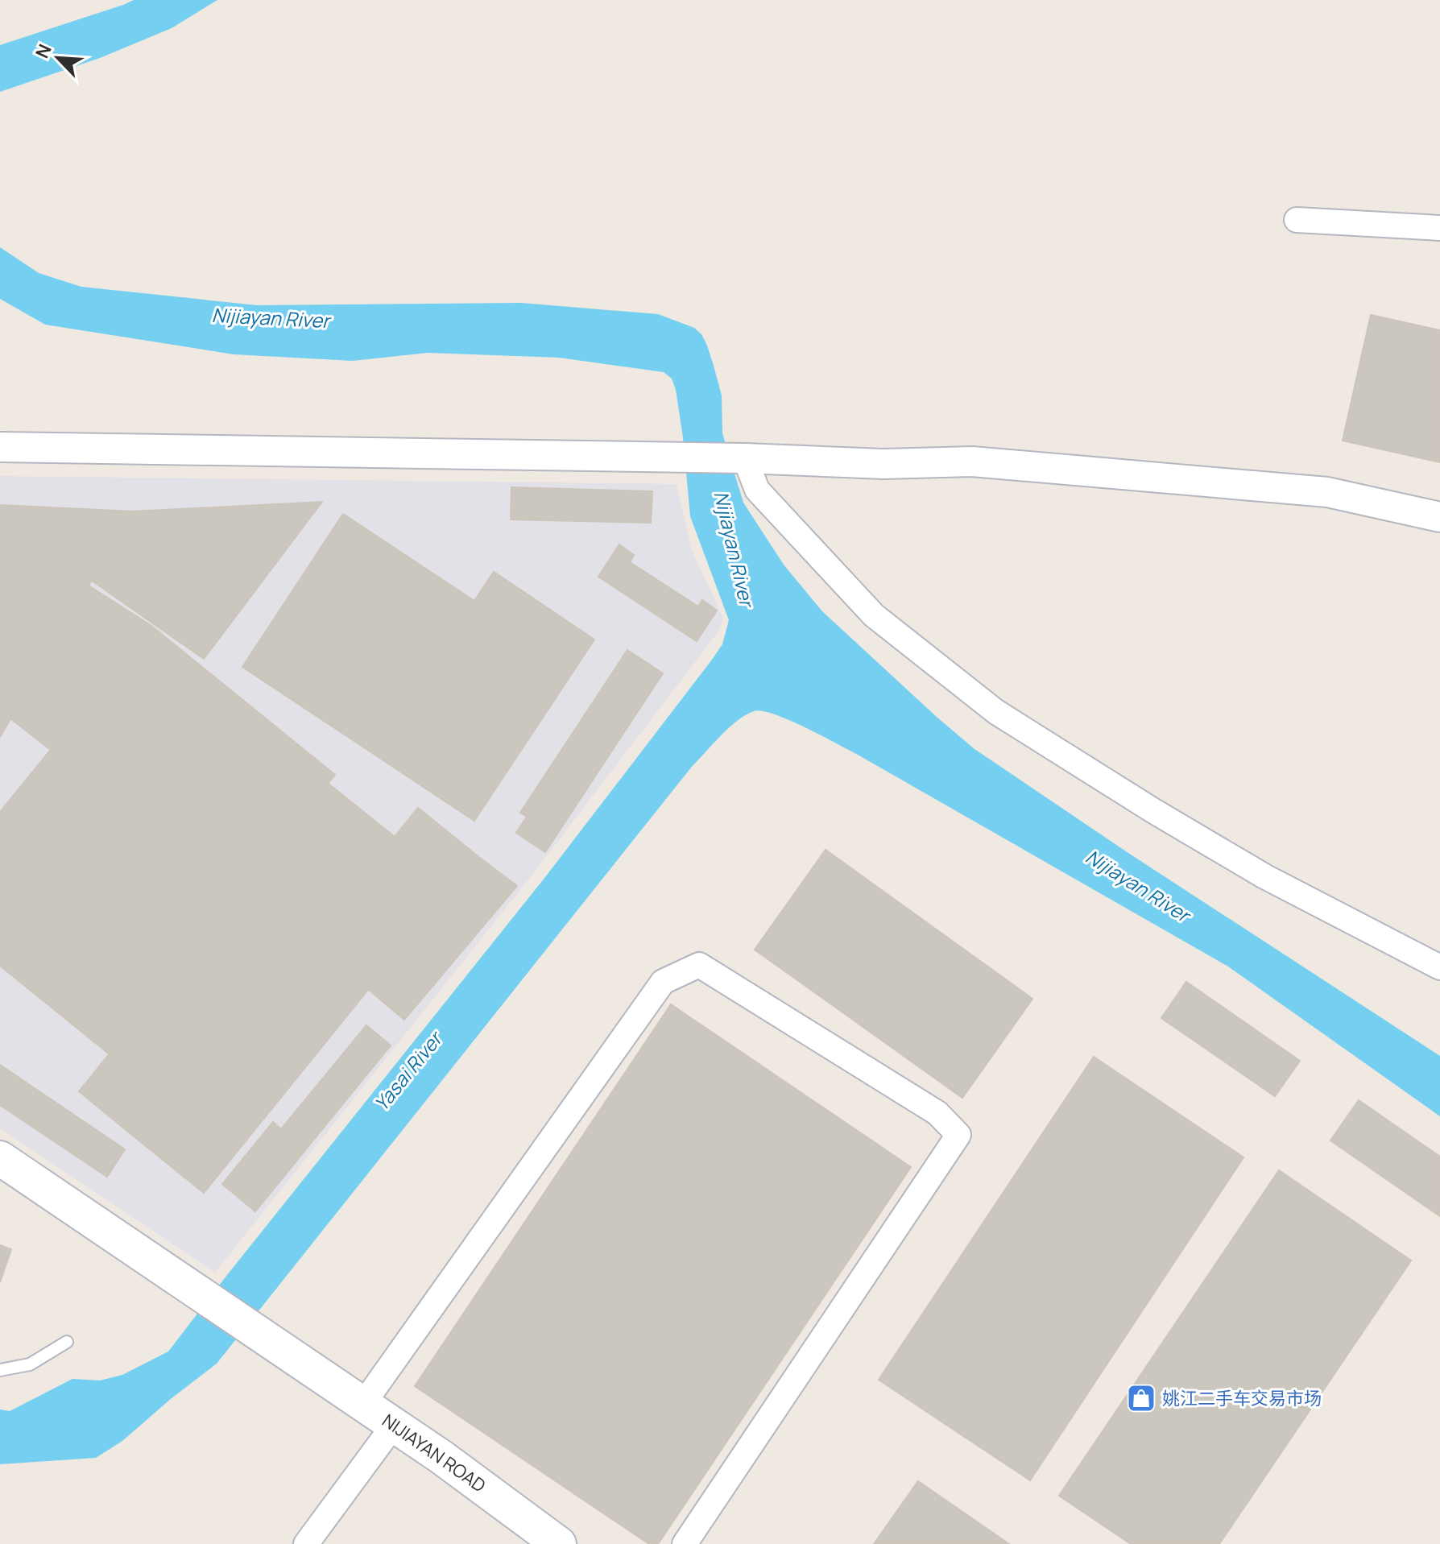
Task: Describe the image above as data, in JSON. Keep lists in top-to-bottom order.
{
  "streets": {
    "main road": ["NIJIAYAN ROAD"]
  },
  "water": ["Nijiayan River", "Yasai River"],
  "places": {
    "shop": ["姚江二手车交易市场"]
  },
  "north": "top left"
}
